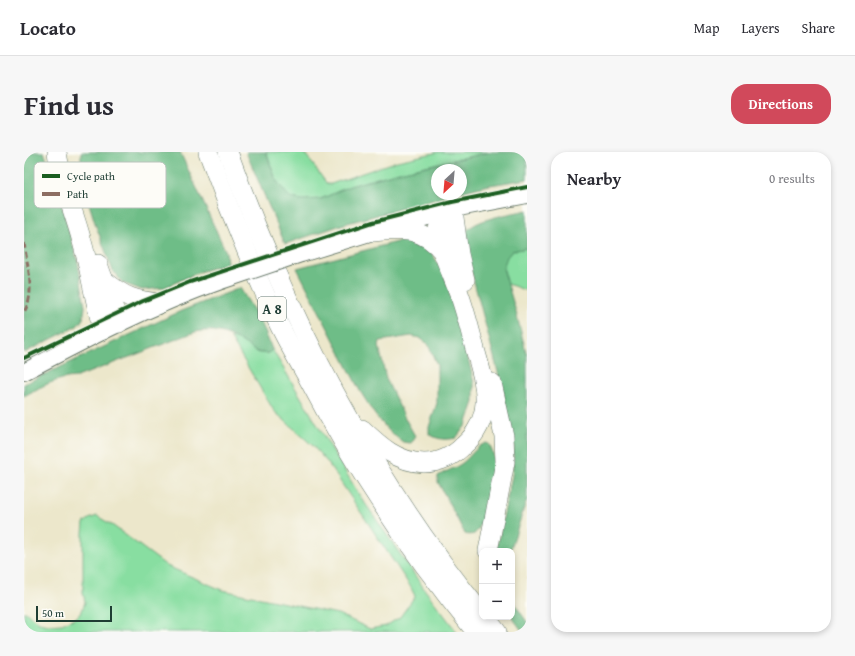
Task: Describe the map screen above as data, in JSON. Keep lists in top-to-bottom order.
{
  "streets": {
    "highway": ["A 8"]
  },
  "legend": ["Cycle path", "Path"],
  "scale_bar": "50 m",
  "north": "bottom left",
  "page": {
    "header": "Locato",
    "nav": ["Map", "Layers", "Share"],
    "title": "Find us",
    "buttons": "Directions",
    "heading": ["Nearby", "0 results"],
    "map_buttons": ["+", "−"],
    "scale": "50 m"
  }
}
